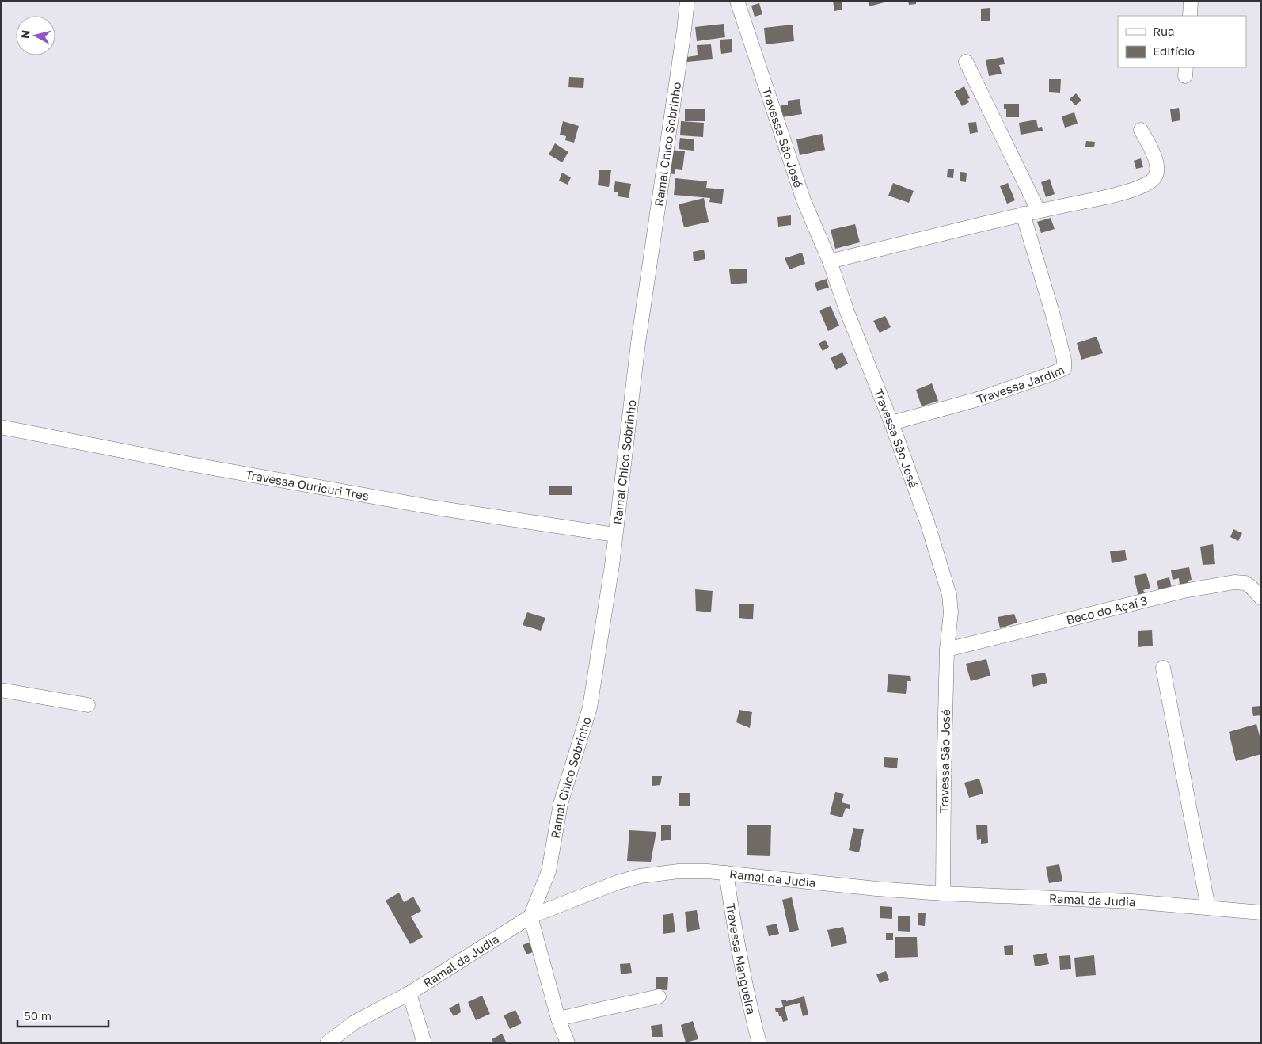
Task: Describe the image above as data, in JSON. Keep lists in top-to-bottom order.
{
  "streets": {
    "street": [
      "Travessa São José",
      "Ramal Chico Sobrinho",
      "Travessa Jardim",
      "Travessa Ouricuri Tres",
      "Beco do Açaí 3",
      "Ramal da Judia",
      "Travessa Mangueira"
    ]
  },
  "crossings": [
    ["Travessa São José", "Travessa Jardim"],
    ["Travessa São José", "Beco do Açaí 3"],
    ["Travessa São José", "Ramal da Judia"],
    ["Ramal Chico Sobrinho", "Travessa Ouricuri Tres"],
    ["Ramal Chico Sobrinho", "Ramal da Judia"],
    ["Ramal da Judia", "Travessa Mangueira"]
  ],
  "legend": ["Rua", "Edifício"],
  "scale_bar": "50 m",
  "north": "left"
}
